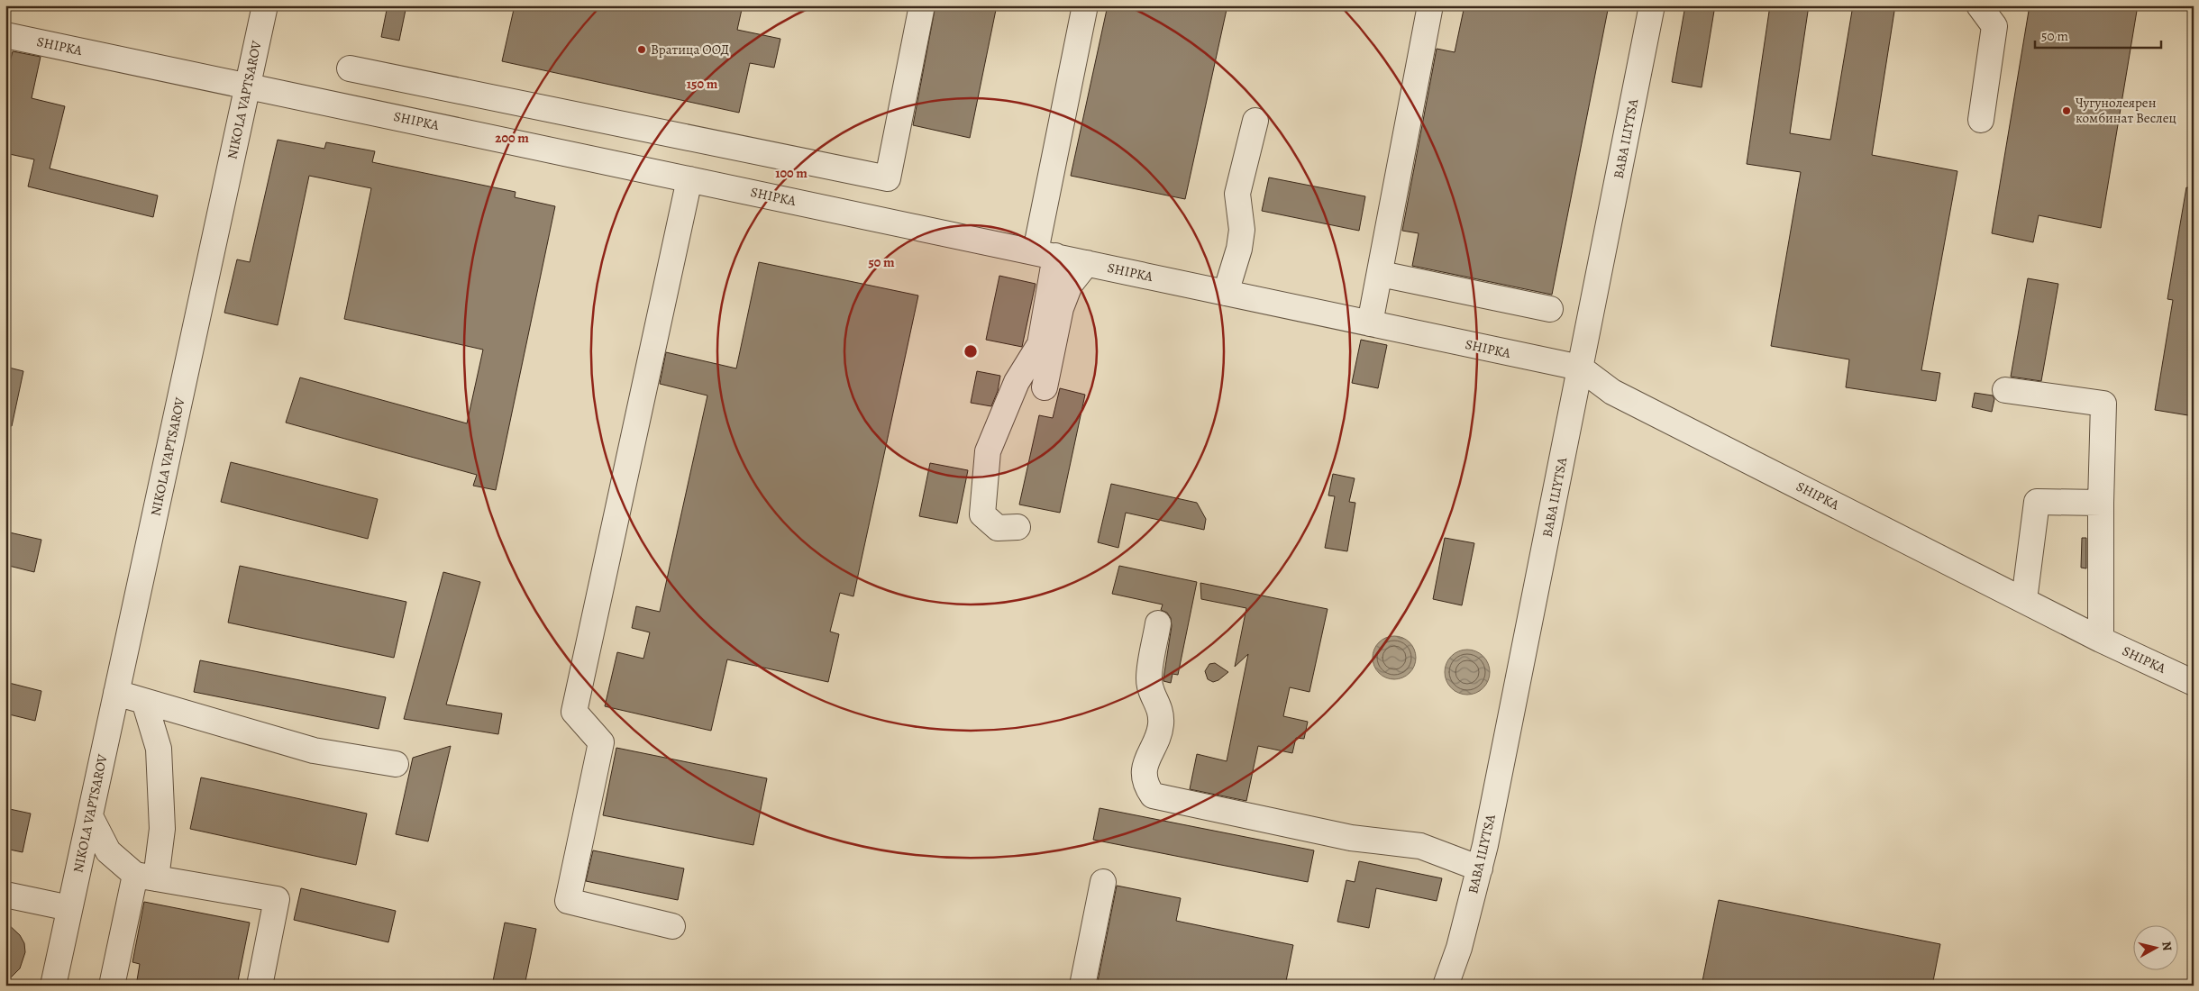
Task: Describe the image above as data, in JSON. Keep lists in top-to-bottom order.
{
  "streets": {
    "street": ["SHIPKA", "NIKOLA VAPTSAROV", "BABA ILIYTSA"]
  },
  "crossings": [
    ["SHIPKA", "NIKOLA VAPTSAROV"],
    ["SHIPKA", "BABA ILIYTSA"]
  ],
  "places": ["Вратица ООД", "Чугунолеярен комбинат Веслец"],
  "scale_bar": "50 m",
  "north": "right",
  "rings": [
    "150 m",
    "200 m",
    "100 m",
    "50 m"
  ]
}
